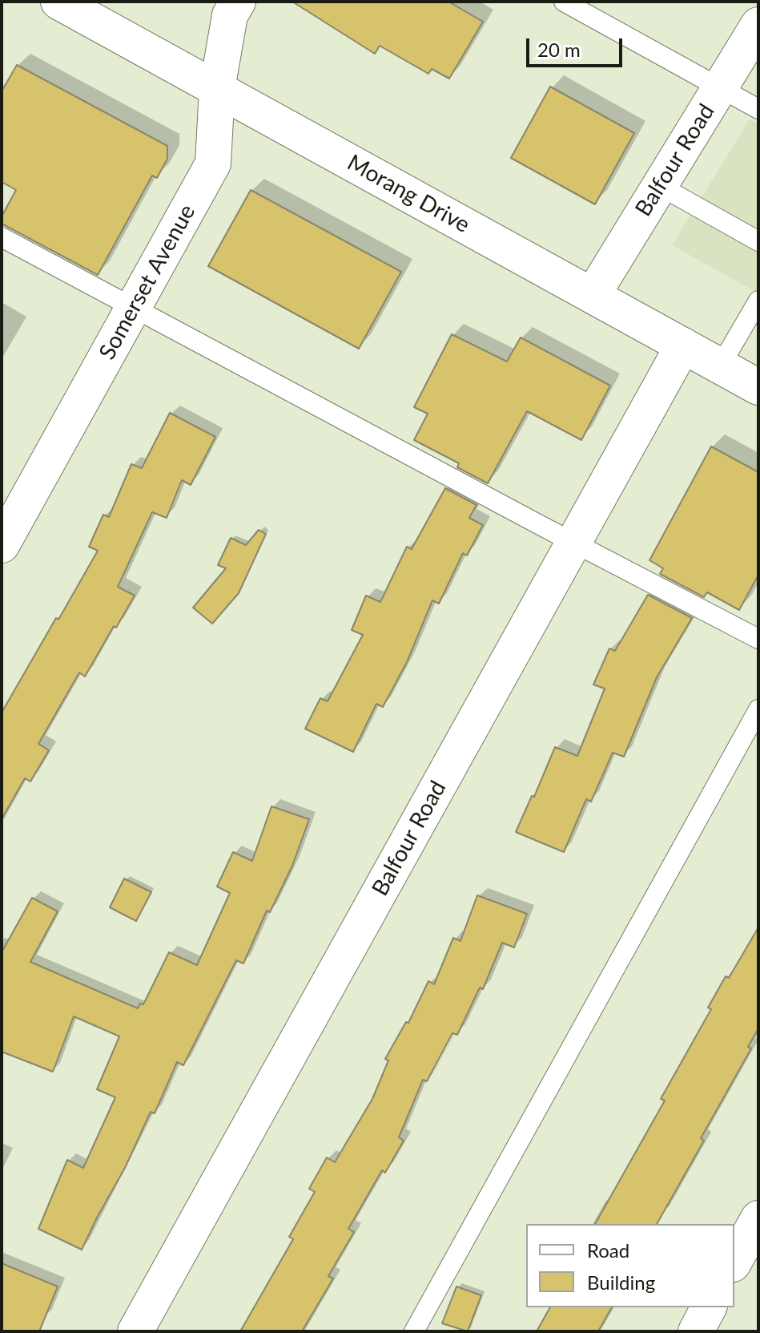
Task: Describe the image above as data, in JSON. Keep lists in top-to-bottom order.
{
  "streets": {
    "street": ["Balfour Road", "Morang Drive", "Somerset Avenue"]
  },
  "crossings": [
    ["Balfour Road", "Morang Drive"],
    ["Morang Drive", "Somerset Avenue"]
  ],
  "legend": ["Road", "Building"],
  "scale_bar": "20 m"
}
